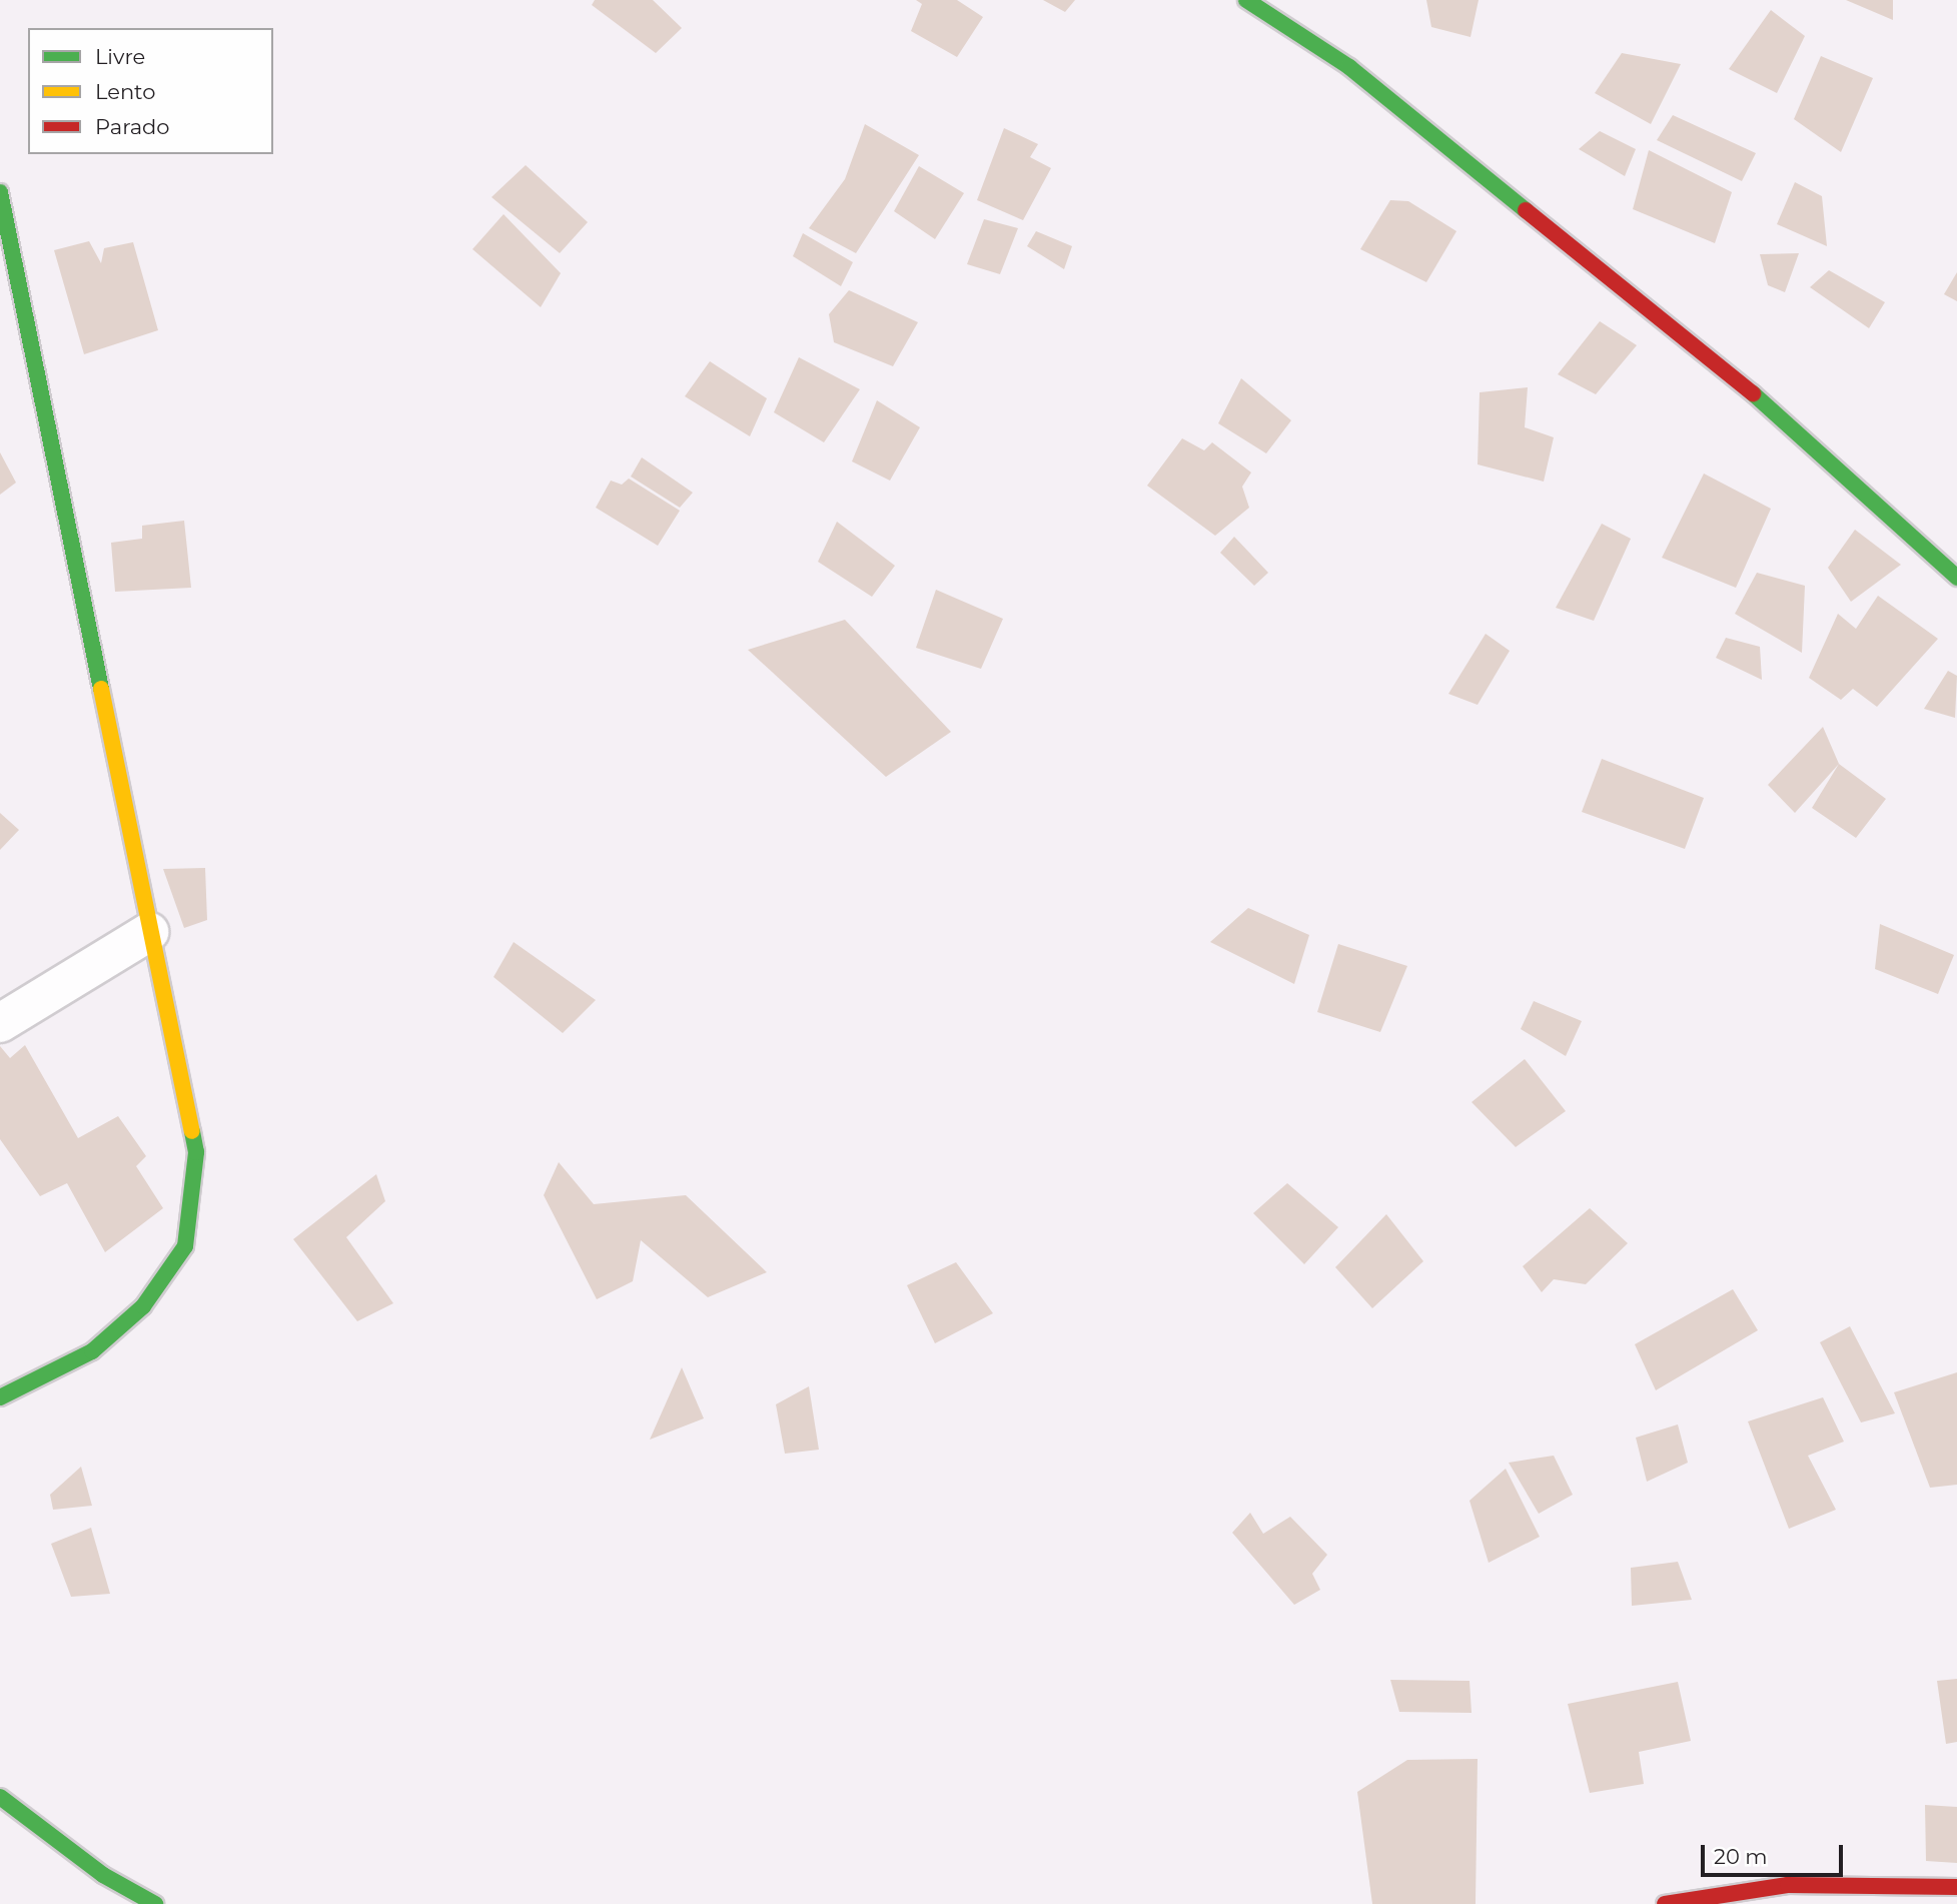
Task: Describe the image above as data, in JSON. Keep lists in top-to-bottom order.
{
  "legend": ["Livre", "Lento", "Parado"],
  "scale_bar": "20 m"
}
